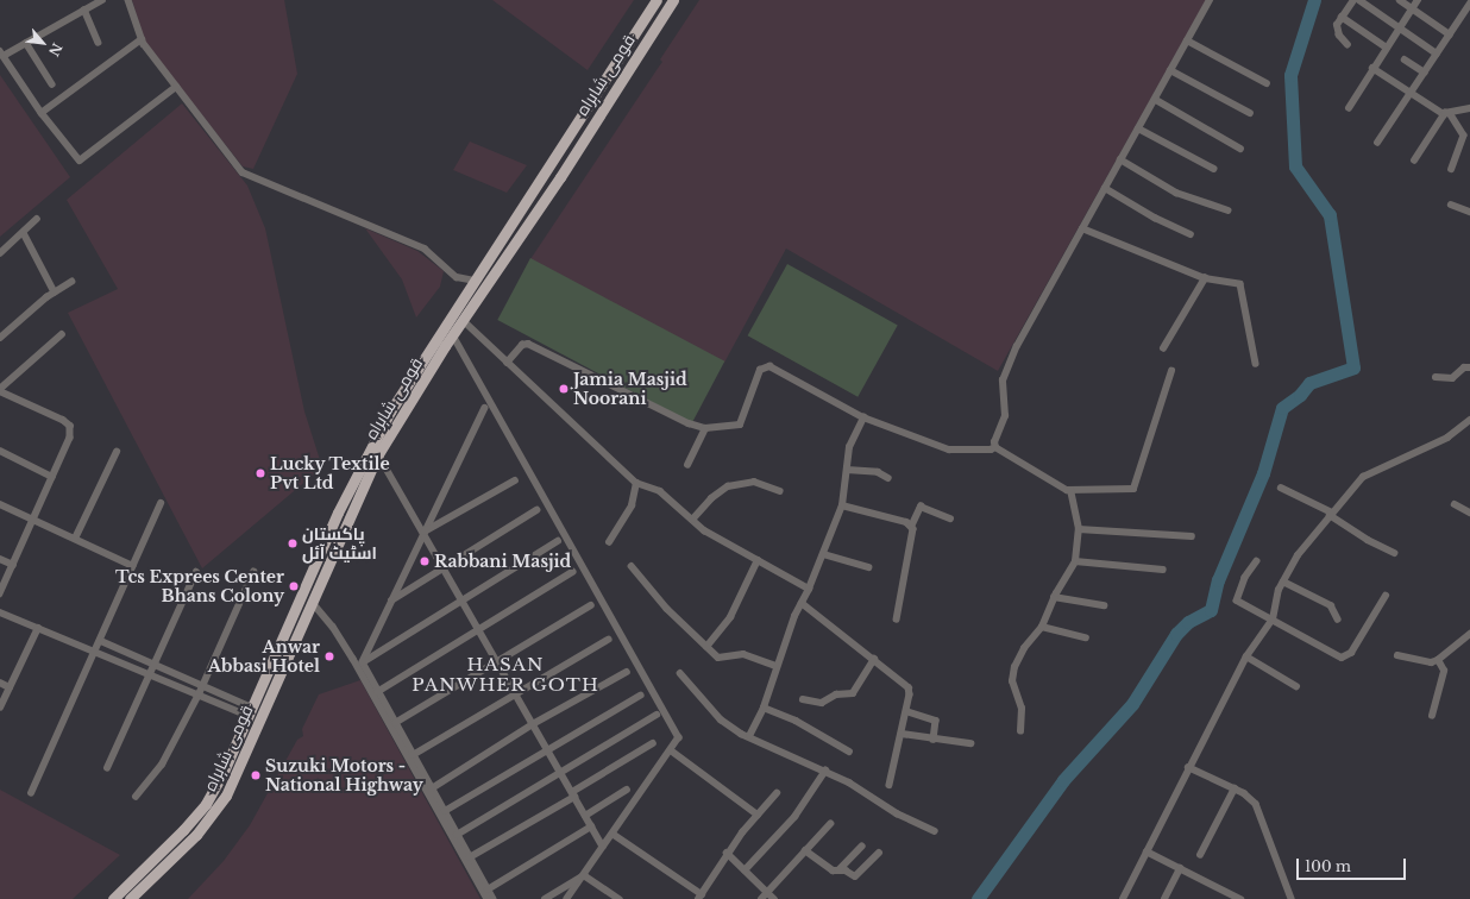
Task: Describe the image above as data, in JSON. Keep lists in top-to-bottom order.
{
  "streets": {
    "highway": ["قومی شاہراہ"]
  },
  "districts": ["HASAN PANWHER GOTH"],
  "places": [
    "Jamia Masjid Noorani",
    "Lucky Textile Pvt Ltd",
    "پاکستان اسٹیٹ آئل",
    "Rabbani Masjid",
    "Tcs Exprees Center Bhans Colony",
    "Anwar Abbasi Hotel",
    "Suzuki Motors - National Highway"
  ],
  "scale_bar": "100 m",
  "north": "bottom right"
}
